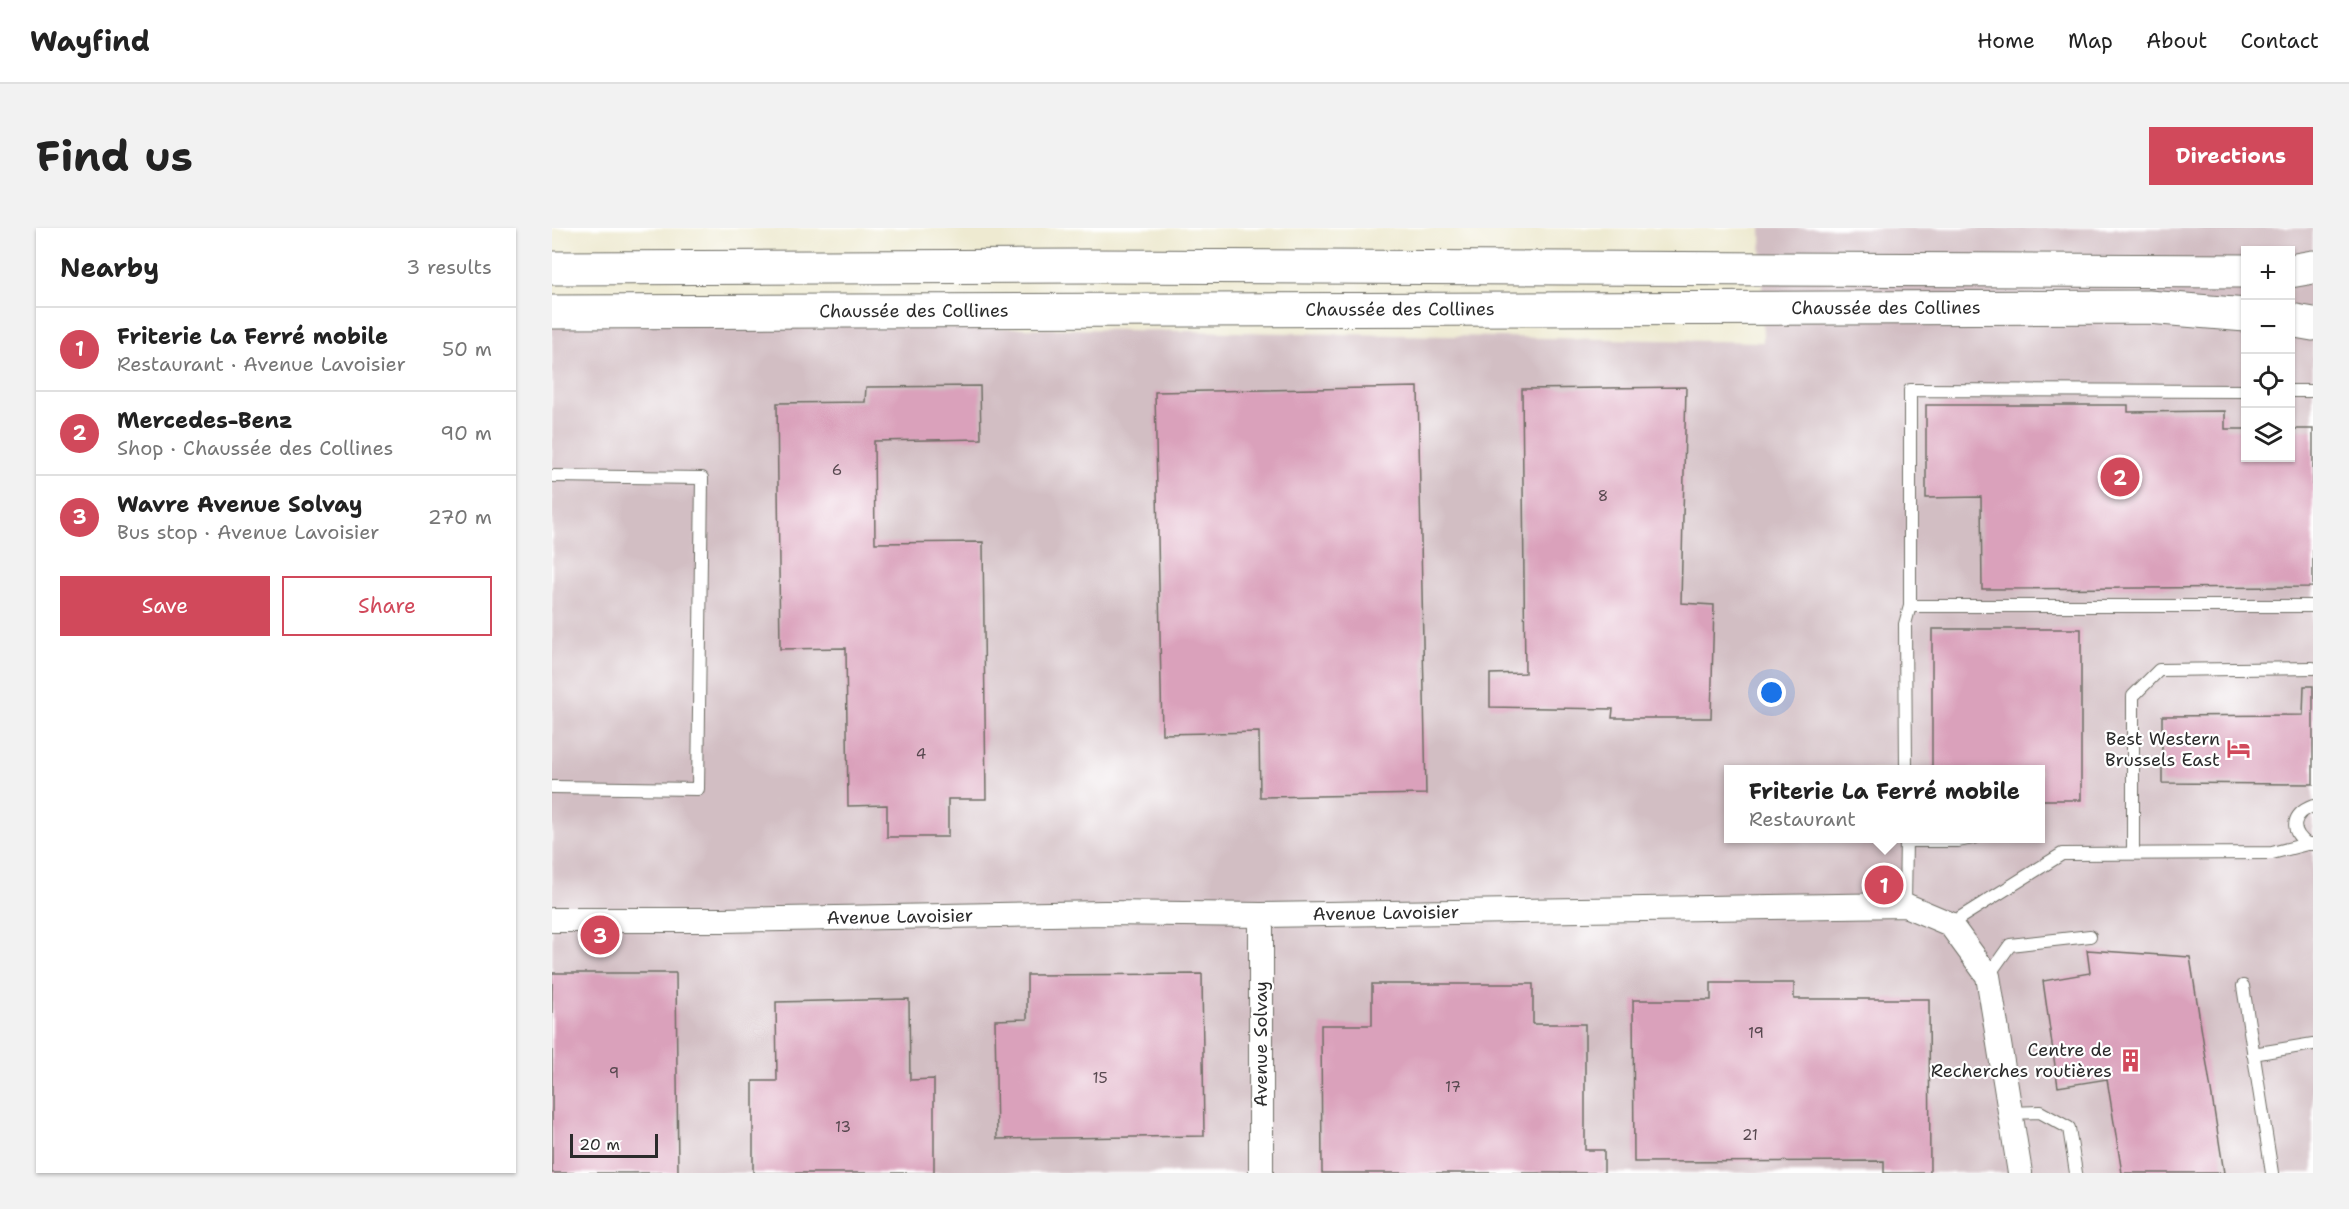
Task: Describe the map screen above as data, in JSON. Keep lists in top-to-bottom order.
{
  "streets": {
    "main road": ["Chaussée des Collines"],
    "street": ["Avenue Lavoisier", "Avenue Solvay"]
  },
  "crossings": [
    ["Avenue Lavoisier", "Avenue Solvay"]
  ],
  "places": {
    "hotel": ["Best Western Brussels East"],
    "building": ["Centre de Recherches routières"]
  },
  "house_numbers": [
    "6",
    "8",
    "4",
    "19",
    "9",
    "15",
    "17",
    "13",
    "21"
  ],
  "scale_bar": "20 m",
  "page": {
    "header": "Wayfind",
    "nav": [
      "Home",
      "Map",
      "About",
      "Contact"
    ],
    "buttons": [
      "Directions",
      ["Save", "Share"]
    ],
    "title": "Find us",
    "heading": ["Nearby", "3 results"],
    "map_buttons": ["+", "−"],
    "list": [
      {
        "mark": "1",
        "name": "Friterie La Ferré mobile",
        "note": "Restaurant · Avenue Lavoisier",
        "value": "50 m"
      },
      {
        "mark": "2",
        "name": "Mercedes-Benz",
        "note": "Shop · Chaussée des Collines",
        "value": "90 m"
      },
      {
        "mark": "3",
        "name": "Wavre Avenue Solvay",
        "note": "Bus stop · Avenue Lavoisier",
        "value": "270 m"
      }
    ],
    "pins": ["2", "1", "3"],
    "popup": ["Friterie La Ferré mobile", "Restaurant"],
    "scale": "20 m"
  }
}
